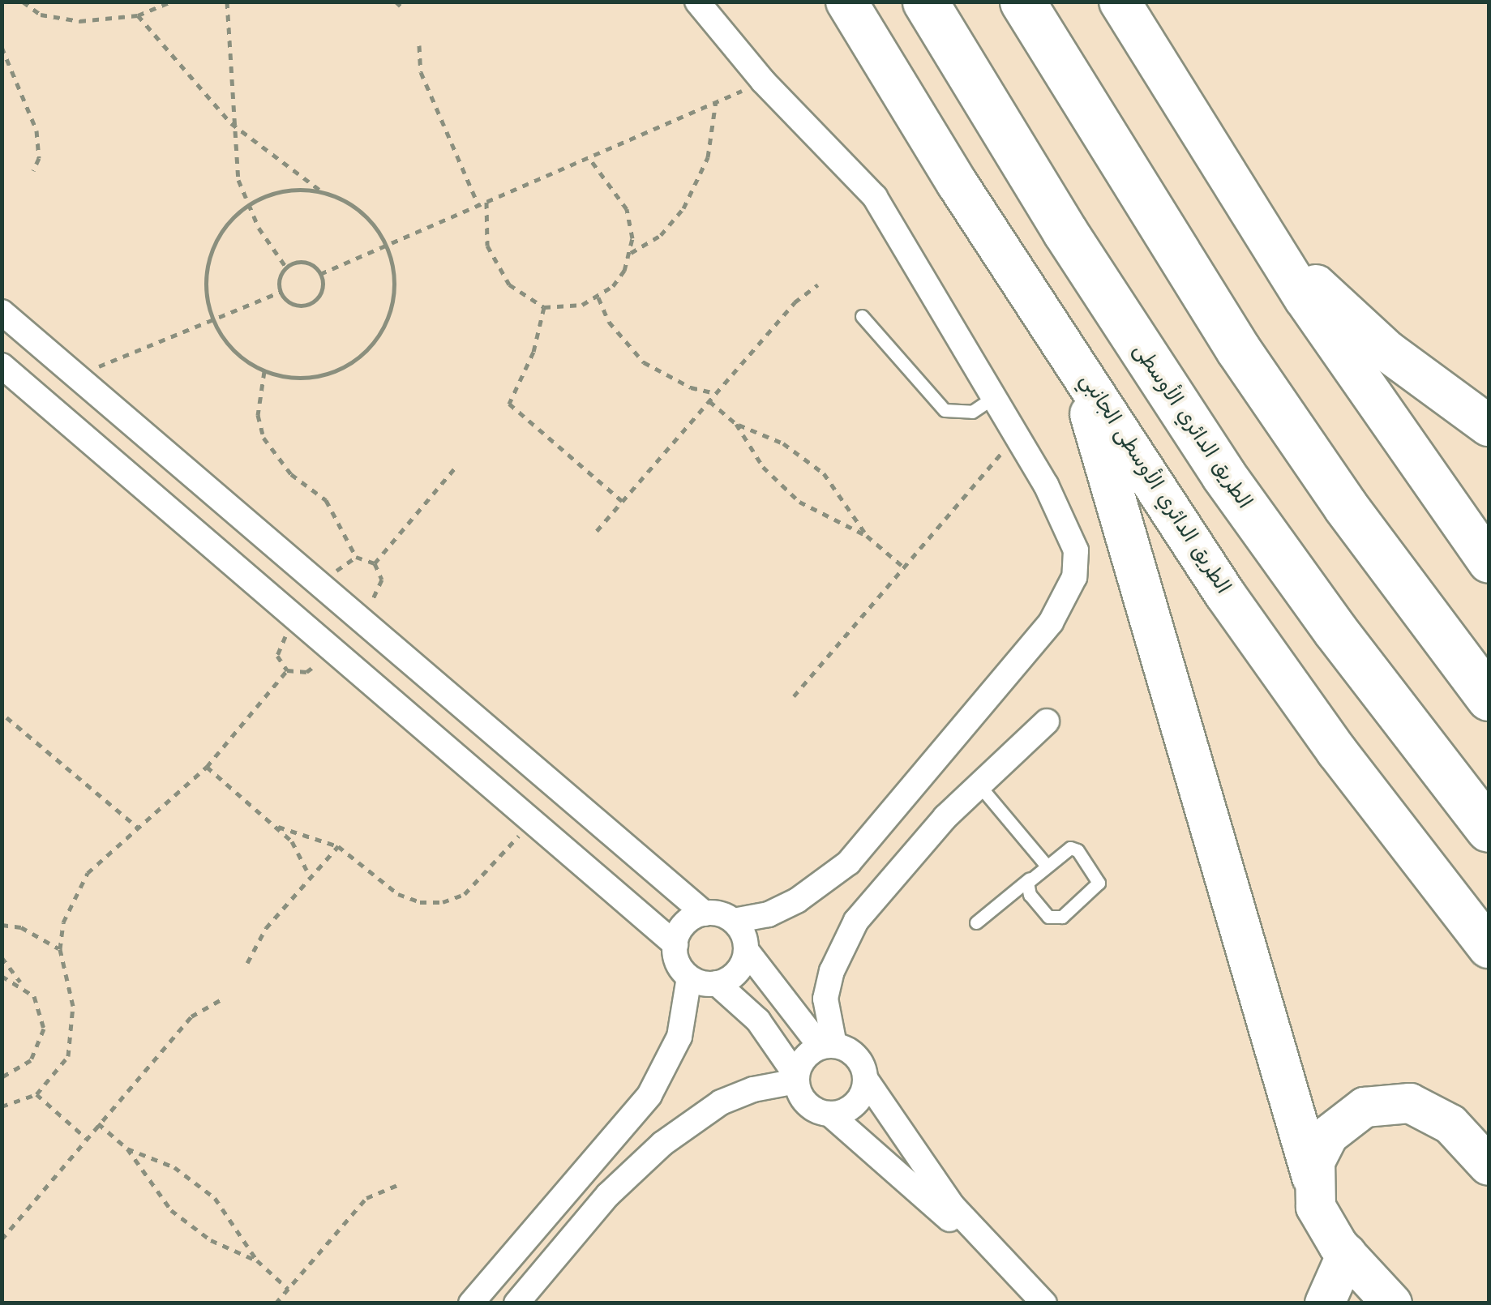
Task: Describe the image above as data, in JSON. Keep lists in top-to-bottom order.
{
  "streets": {
    "highway": ["الطريق الدائري الأوسطى", "الطريق الدائري الأوسطى الجانبي"]
  }
}
